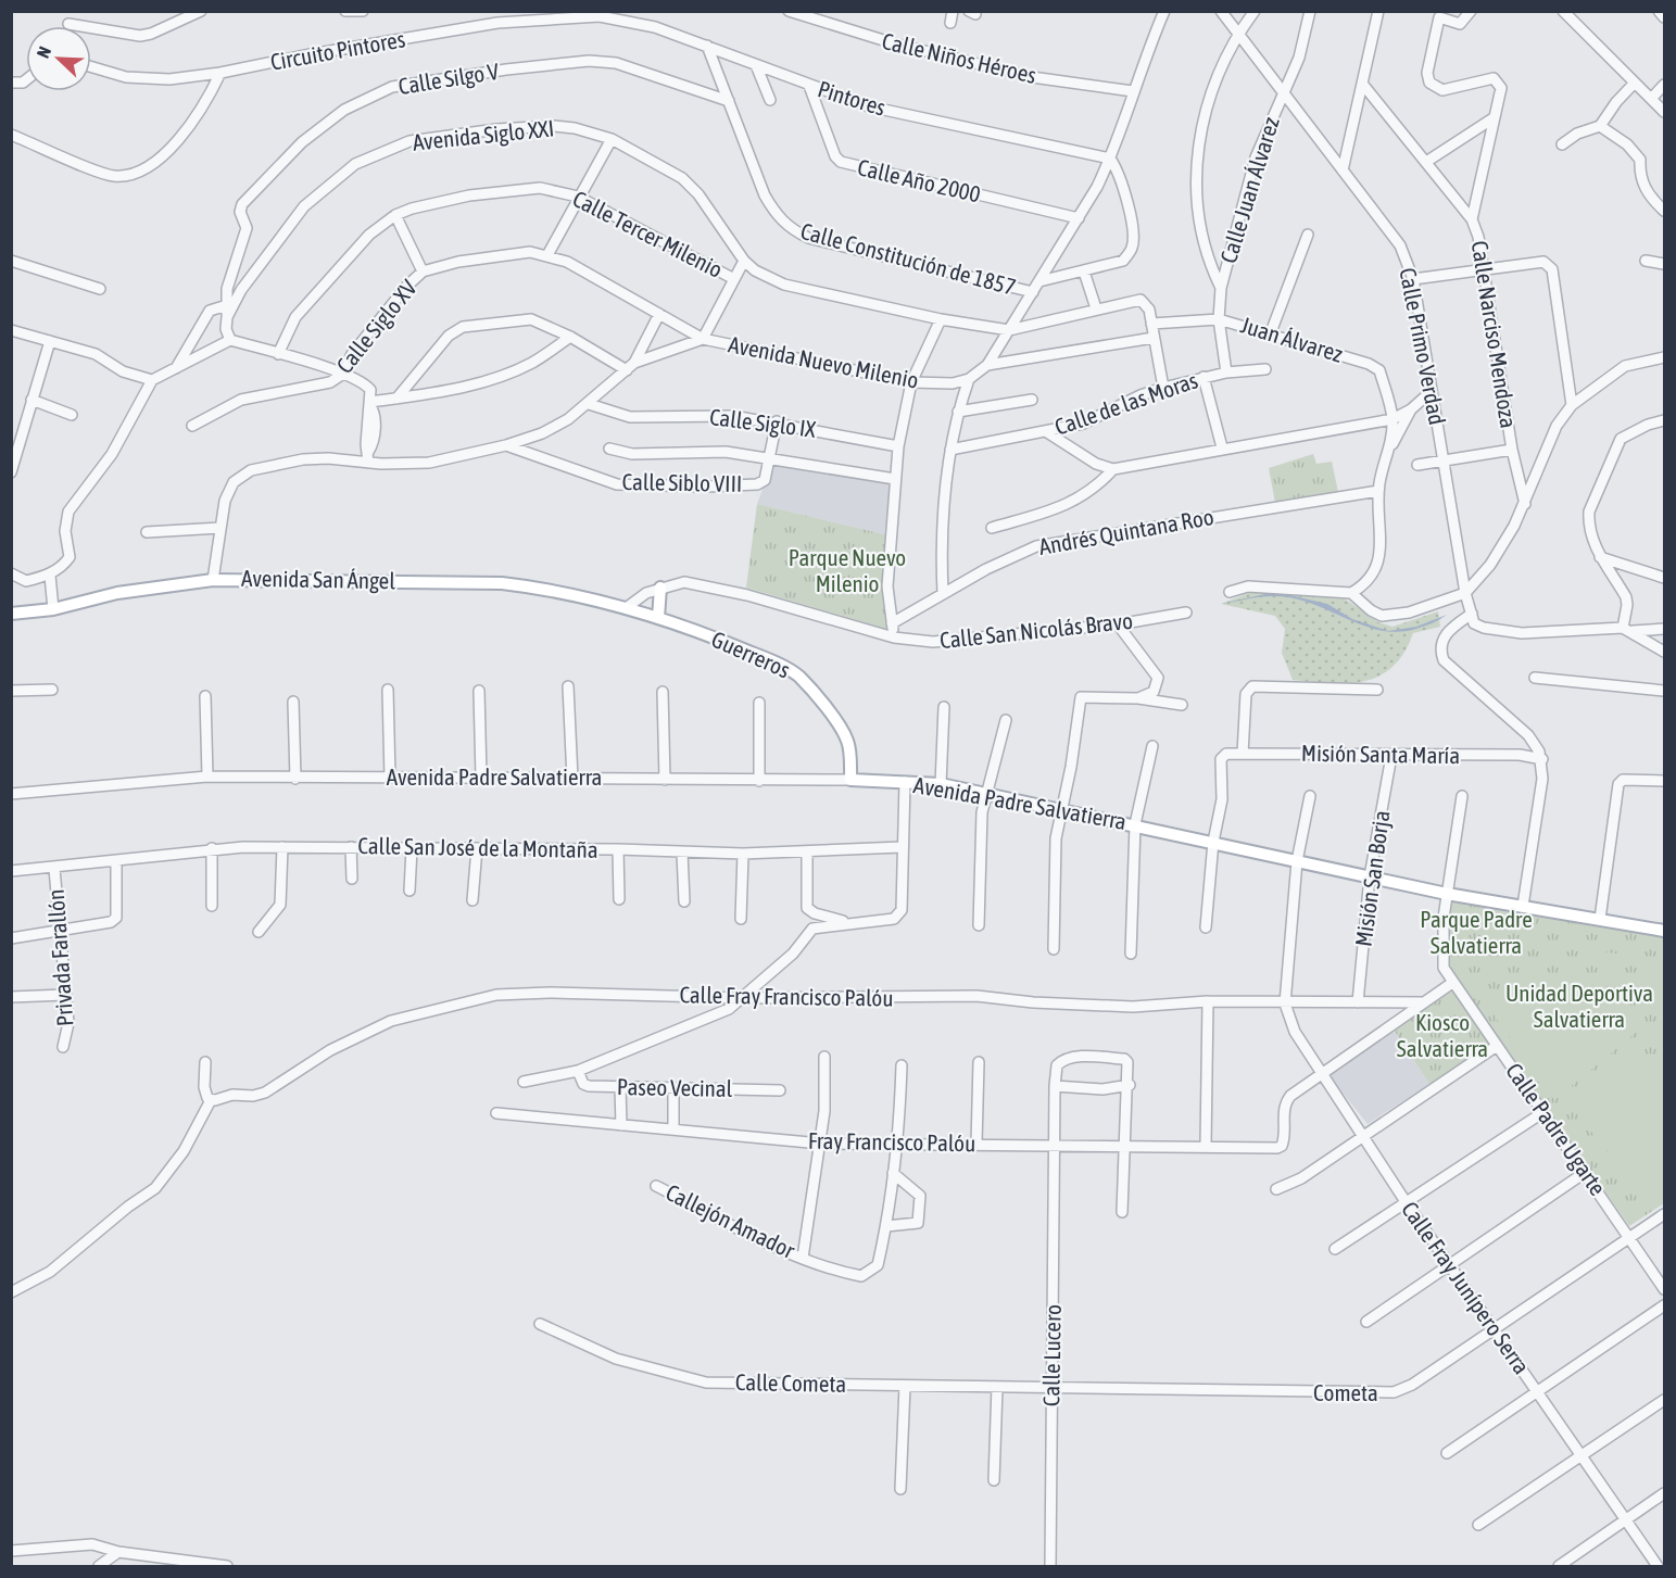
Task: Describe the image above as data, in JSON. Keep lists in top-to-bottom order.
{
  "streets": {
    "main road": ["Avenida San Ángel", "Guerreros", "Avenida Padre Salvatierra"],
    "street": [
      "Circuito Pintores",
      "Calle Niños Héroes",
      "Calle Silgo V",
      "Pintores",
      "Avenida Siglo XXI",
      "Calle Año 2000",
      "Calle Juan Álvarez",
      "Calle Tercer Milenio",
      "Calle Constitución de 1857",
      "Calle Siglo XV",
      "Calle Narciso Mendoza",
      "Juan Álvarez",
      "Calle Primo Verdad",
      "Avenida Nuevo Milenio",
      "Calle de las Moras",
      "Calle Siglo IX",
      "Calle Siblo VIII",
      "Andrés Quintana Roo",
      "Calle San Nicolás Bravo",
      "Misión Santa María",
      "Calle San José de la Montaña",
      "Misión San Borja",
      "Privada Farallón",
      "Calle Fray Francisco Palóu",
      "Paseo Vecinal",
      "Calle Padre Ugarte",
      "Fray Francisco Palóu",
      "Callejón Amador",
      "Calle Fray Junípero Serra",
      "Calle Lucero",
      "Calle Cometa",
      "Cometa"
    ]
  },
  "crossings": [
    ["Circuito Pintores", "Pintores"],
    ["Calle Silgo V", "Avenida Siglo XXI"],
    ["Calle Silgo V", "Calle Constitución de 1857"],
    ["Pintores", "Calle Año 2000"],
    ["Pintores", "Calle Constitución de 1857"],
    ["Calle Juan Álvarez", "Juan Álvarez"],
    ["Calle Juan Álvarez", "Calle Primo Verdad"],
    ["Calle Juan Álvarez", "Calle de las Moras"],
    ["Calle Siglo XV", "Avenida Nuevo Milenio"],
    ["Avenida Nuevo Milenio", "Calle Siglo IX"],
    ["Avenida Nuevo Milenio", "Calle Siblo VIII"],
    ["Avenida Nuevo Milenio", "Avenida San Ángel"],
    ["Calle Siglo IX", "Calle Siblo VIII"],
    ["Avenida San Ángel", "Calle San Nicolás Bravo"],
    ["Avenida San Ángel", "Guerreros"],
    ["Calle San Nicolás Bravo", "Guerreros"],
    ["Guerreros", "Avenida Padre Salvatierra"],
    ["Misión Santa María", "Avenida Padre Salvatierra"],
    ["Misión Santa María", "Misión San Borja"],
    ["Avenida Padre Salvatierra", "Misión San Borja"],
    ["Avenida Padre Salvatierra", "Calle Padre Ugarte"],
    ["Calle San José de la Montaña", "Privada Farallón"],
    ["Misión San Borja", "Calle Fray Francisco Palóu"],
    ["Calle Fray Francisco Palóu", "Paseo Vecinal"],
    ["Calle Fray Francisco Palóu", "Calle Fray Junípero Serra"],
    ["Calle Padre Ugarte", "Cometa"],
    ["Fray Francisco Palóu", "Calle Fray Junípero Serra"],
    ["Fray Francisco Palóu", "Calle Lucero"],
    ["Calle Fray Junípero Serra", "Cometa"],
    ["Calle Lucero", "Calle Cometa"],
    ["Calle Lucero", "Cometa"],
    ["Calle Cometa", "Cometa"]
  ],
  "parks": [
    "Parque Nuevo Milenio",
    "Parque Padre Salvatierra",
    "Unidad Deportiva Salvatierra",
    "Kiosco Salvatierra"
  ],
  "north": "top left"
}
